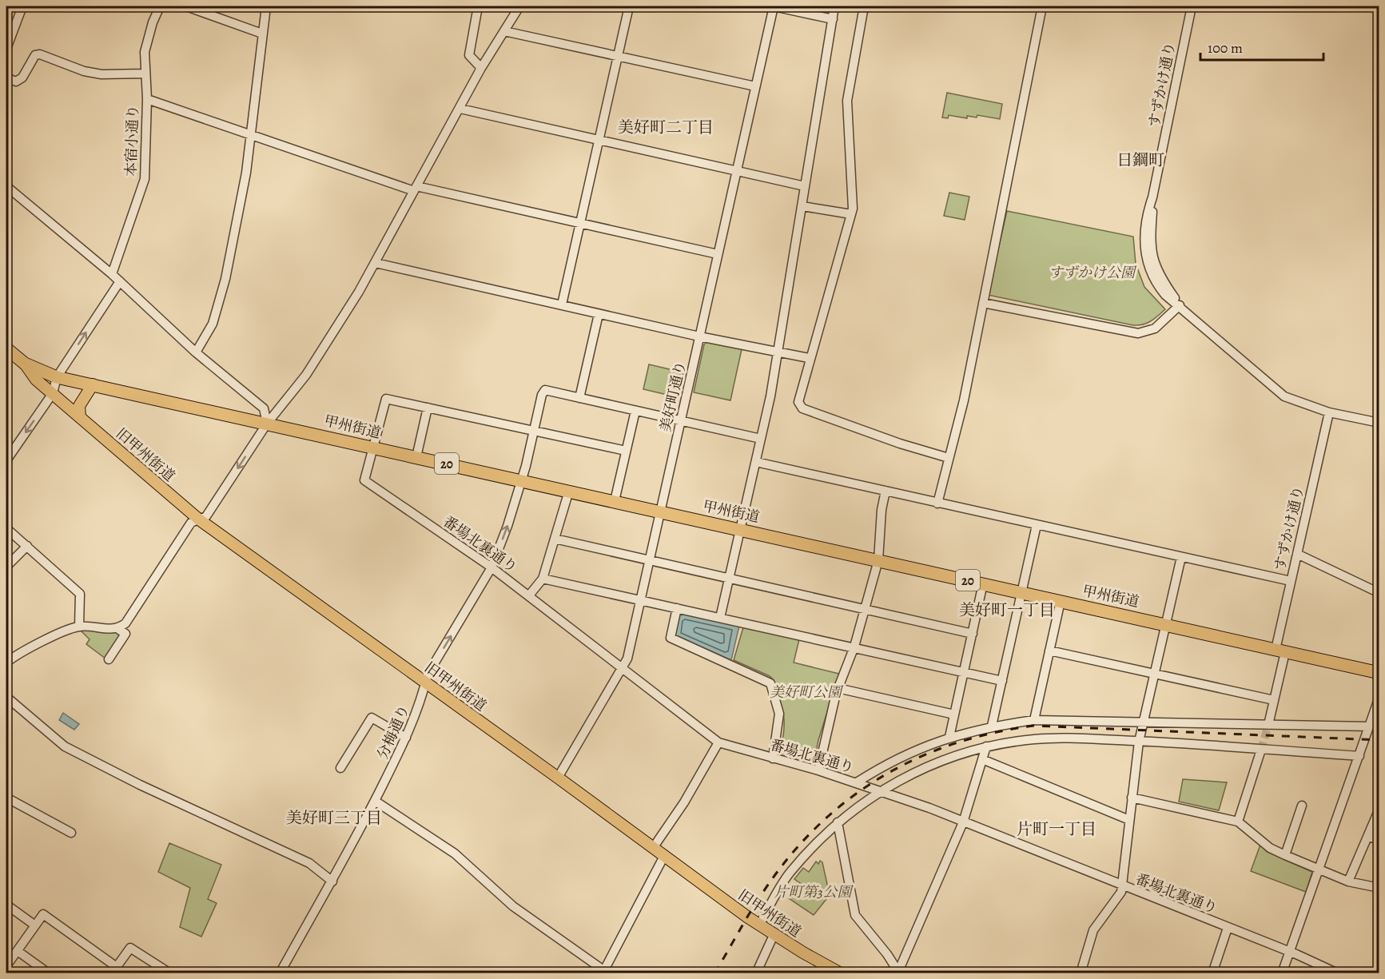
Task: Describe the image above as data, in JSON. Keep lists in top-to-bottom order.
{
  "streets": {
    "highway": ["甲州街道", "20"],
    "main road": ["旧甲州街道"],
    "street": [
      "すずかけ通り",
      "本宿小通り",
      "美好町通り",
      "番場北裏通り",
      "分梅通り"
    ]
  },
  "crossings": [
    ["すずかけ通り", "甲州街道"],
    ["美好町通り", "甲州街道"],
    ["美好町通り", "旧甲州街道"],
    ["美好町通り", "番場北裏通り"],
    ["甲州街道", "20"],
    ["甲州街道", "番場北裏通り"],
    ["甲州街道", "分梅通り"],
    ["旧甲州街道", "20"],
    ["旧甲州街道", "分梅通り"],
    ["番場北裏通り", "分梅通り"]
  ],
  "districts": [
    "美好町二丁目",
    "日鋼町",
    "美好町一丁目",
    "美好町三丁目",
    "片町一丁目"
  ],
  "parks": ["すずかけ公園", "美好町公園", "片町第3公園"],
  "scale_bar": "100 m"
}
